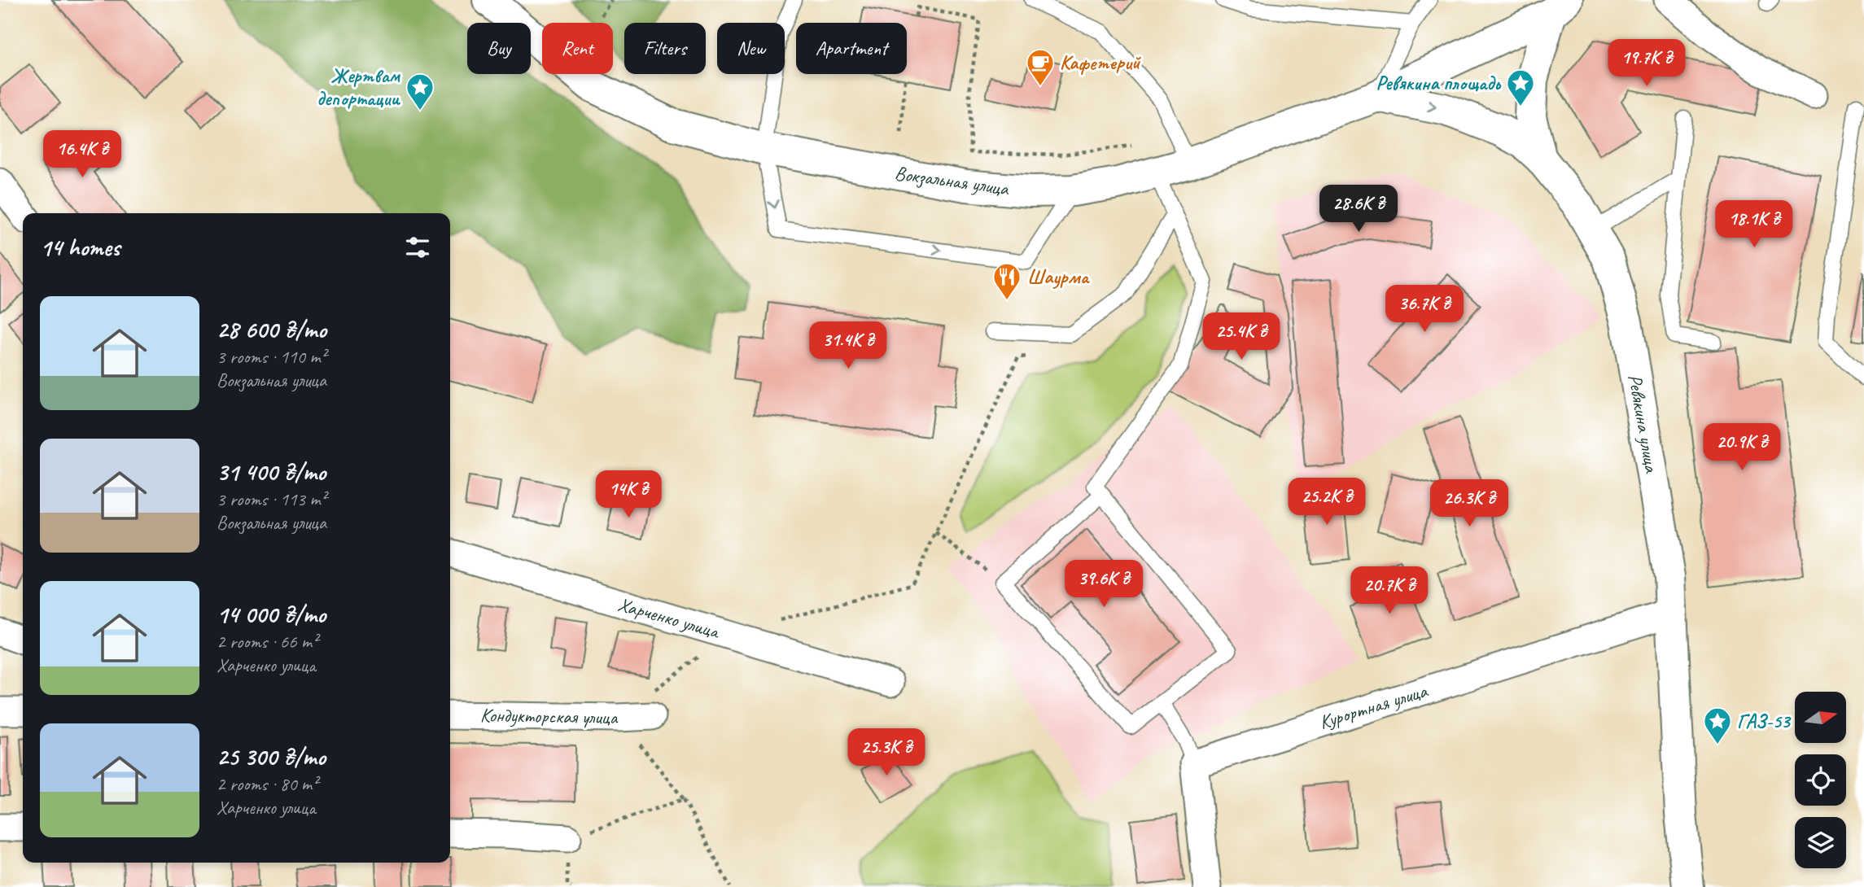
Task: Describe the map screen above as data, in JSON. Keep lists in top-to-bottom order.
{
  "streets": {
    "main road": ["Вокзальная улица", "Ревякина улица"],
    "street": ["Харченко улица", "Курортная улица", "Кондукторская улица"]
  },
  "crossings": [
    ["Вокзальная улица", "Ревякина улица"],
    ["Ревякина улица", "Курортная улица"]
  ],
  "places": {
    "cafe": ["Кафетерий"],
    "place": ["Ревякина площадь", "Жертвам депортации", "ГАЗ-53"],
    "restaurant": ["Шаурма"]
  },
  "north": "right",
  "page": {
    "chip": [
      "Buy",
      "Rent",
      "Filters",
      "New",
      "Apartment"
    ],
    "price": [
      "19.7K ₴",
      "16.4K ₴",
      "28.6K ₴",
      "18.1K ₴",
      "36.7K ₴",
      "25.4K ₴",
      "31.4K ₴",
      "20.9K ₴",
      "14K ₴",
      "25.2K ₴",
      "26.3K ₴",
      "39.6K ₴",
      "20.7K ₴",
      "25.3K ₴"
    ],
    "heading": "14 homes",
    "list": [
      {
        "name": "28 600 ₴/mo",
        "note": "3 rooms · 110 m² · Вокзальная улица"
      },
      {
        "name": "31 400 ₴/mo",
        "note": "3 rooms · 113 m² · Вокзальная улица"
      },
      {
        "name": "14 000 ₴/mo",
        "note": "2 rooms · 66 m² · Харченко улица"
      },
      {
        "name": "25 300 ₴/mo",
        "note": "2 rooms · 80 m² · Харченко улица"
      }
    ]
  }
}
